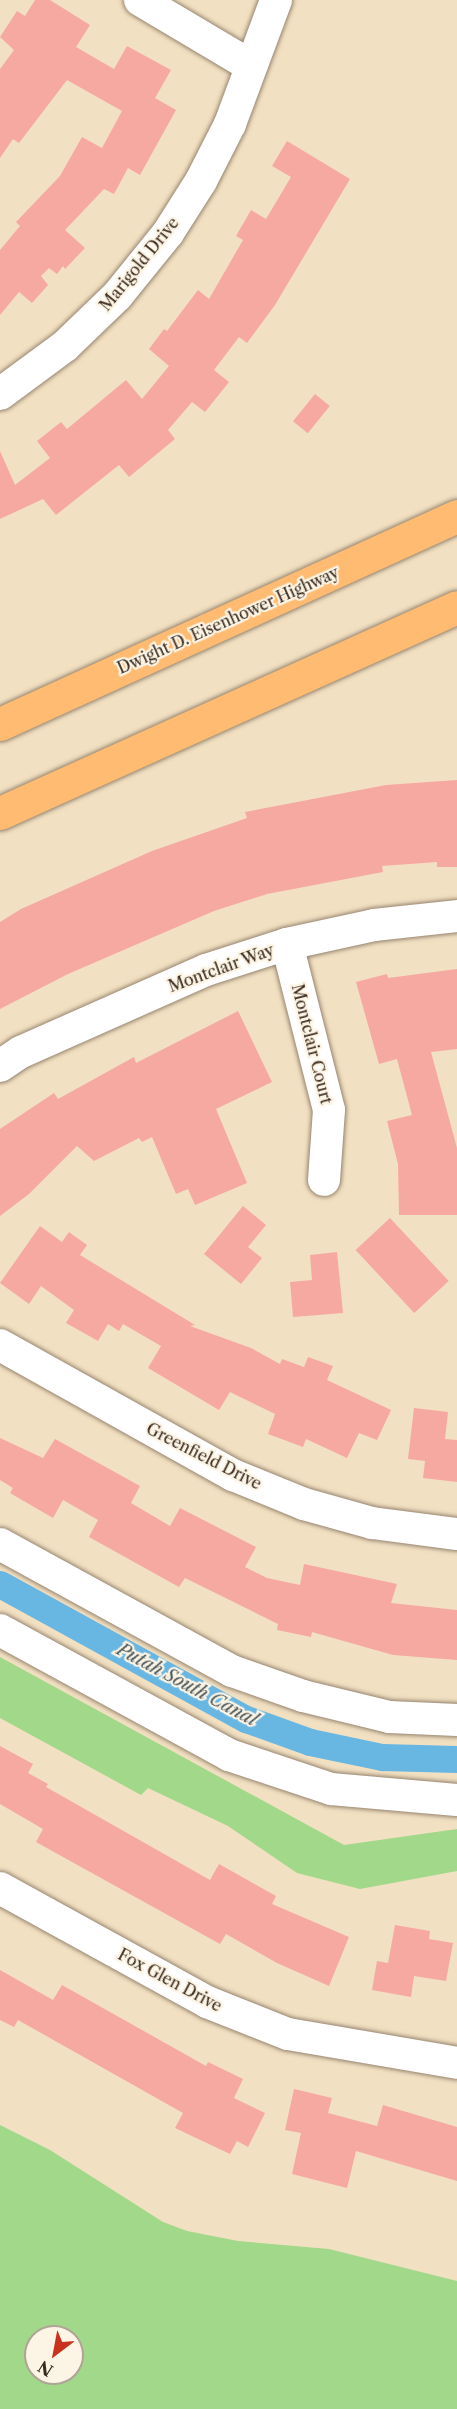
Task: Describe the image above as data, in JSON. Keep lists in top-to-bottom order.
{
  "streets": {
    "highway": ["Dwight D. Eisenhower Highway"],
    "street": [
      "Marigold Drive",
      "Montclair Way",
      "Montclair Court",
      "Greenfield Drive",
      "Fox Glen Drive"
    ]
  },
  "crossings": [
    ["Montclair Way", "Montclair Court"]
  ],
  "water": ["Putah South Canal"],
  "north": "bottom left"
}
